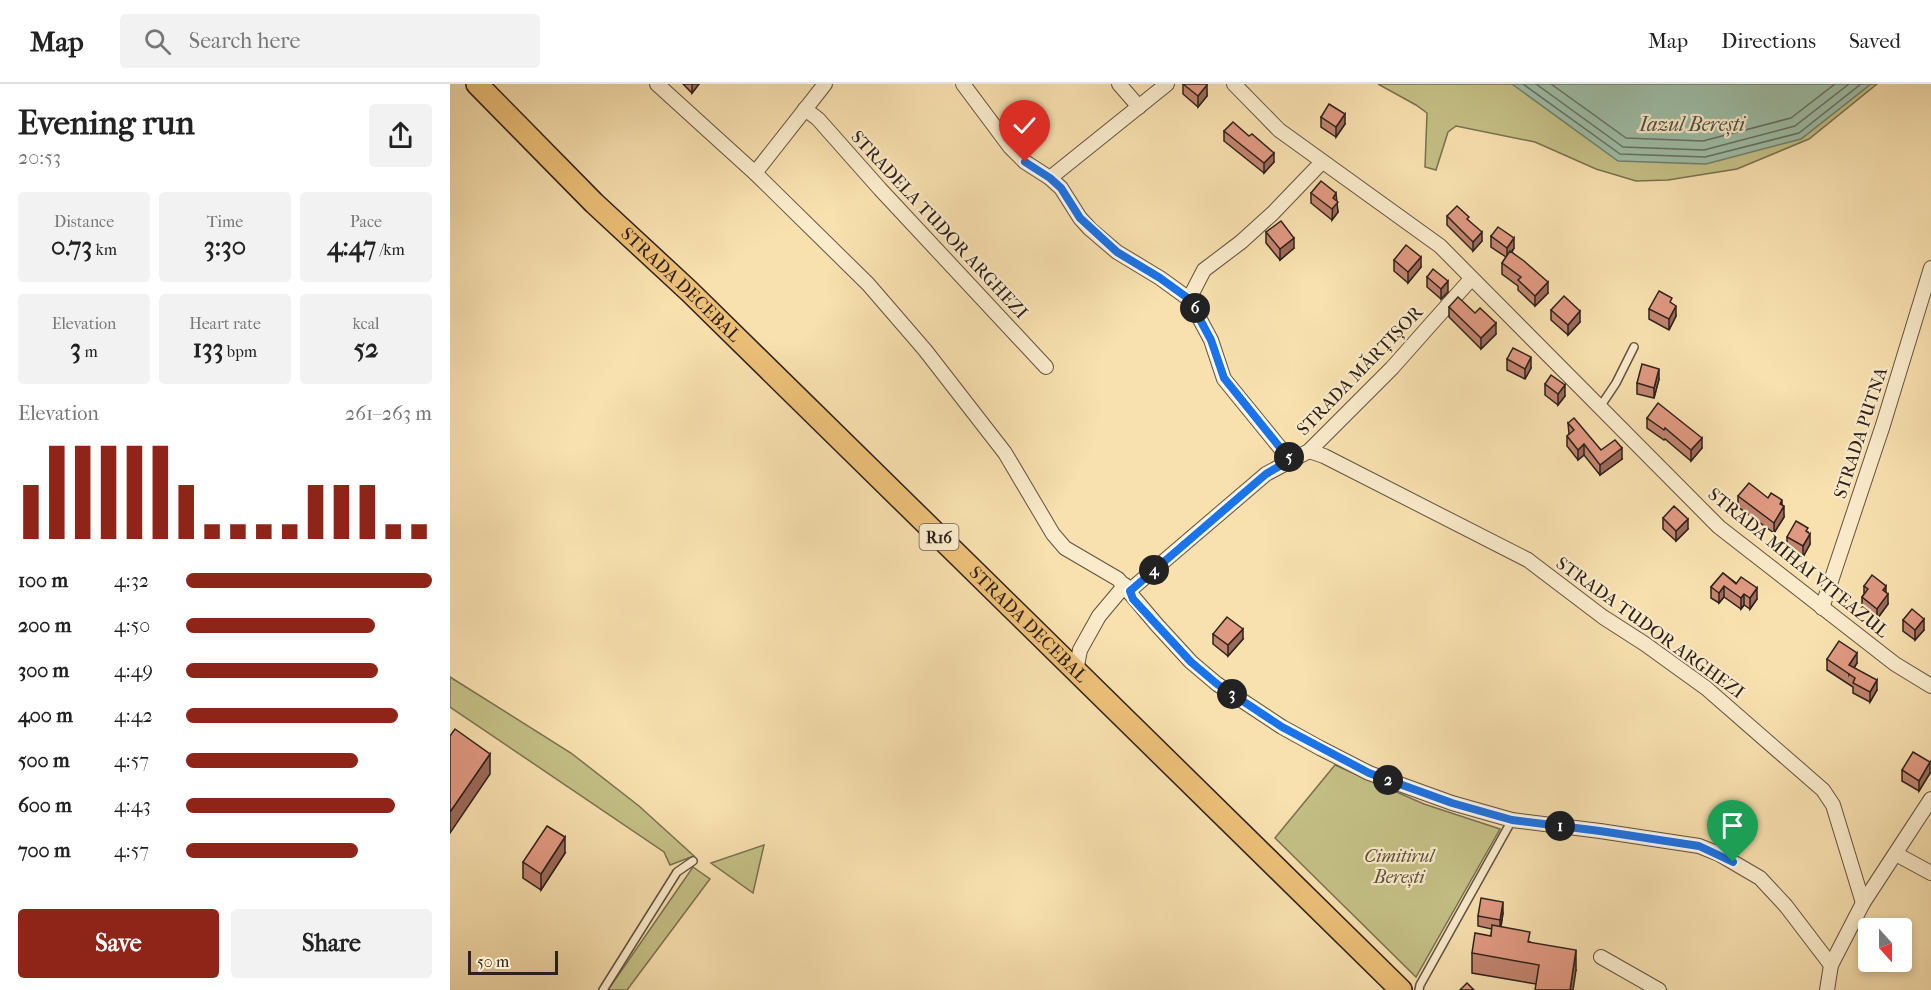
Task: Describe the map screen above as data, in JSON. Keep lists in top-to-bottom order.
{
  "streets": {
    "main road": ["STRADA DECEBAL", "R16"],
    "street": [
      "STRADELA TUDOR ARGHEZI",
      "STRADA MĂRȚIȘOR",
      "STRADA PUTNA",
      "STRADA MIHAI VITEAZUL",
      "STRADA TUDOR ARGHEZI"
    ]
  },
  "crossings": [
    ["STRADA DECEBAL", "STRADA MĂRȚIȘOR"],
    ["STRADA MĂRȚIȘOR", "STRADA MIHAI VITEAZUL"],
    ["STRADA MĂRȚIȘOR", "STRADA TUDOR ARGHEZI"],
    ["STRADA PUTNA", "STRADA MIHAI VITEAZUL"]
  ],
  "water": ["Iazul Berești"],
  "parks": ["Cimitirul Berești"],
  "scale_bar": "50 m",
  "north": "bottom",
  "page": {
    "header": "Map",
    "search": "Search here",
    "nav": ["Map", "Directions", "Saved"],
    "heading": ["Evening run", "20:53"],
    "stats": [
      ["Distance", "0.73 km"],
      ["Time", "3:30"],
      ["Pace", "4:47 /km"],
      ["Elevation", "3 m"],
      ["Heart rate", "133 bpm"],
      ["kcal", "52"]
    ],
    "pins": [
      "6",
      "5",
      "4",
      "3",
      "2",
      "1"
    ],
    "chart": ["Elevation", "261–263 m"],
    "list": [
      {
        "name": "100 m",
        "note": "4:32"
      },
      {
        "name": "200 m",
        "note": "4:50"
      },
      {
        "name": "300 m",
        "note": "4:49"
      },
      {
        "name": "400 m",
        "note": "4:42"
      },
      {
        "name": "500 m",
        "note": "4:57"
      },
      {
        "name": "600 m",
        "note": "4:43"
      },
      {
        "name": "700 m",
        "note": "4:57"
      }
    ],
    "buttons": ["Save", "Share"],
    "scale": "50 m"
  }
}
